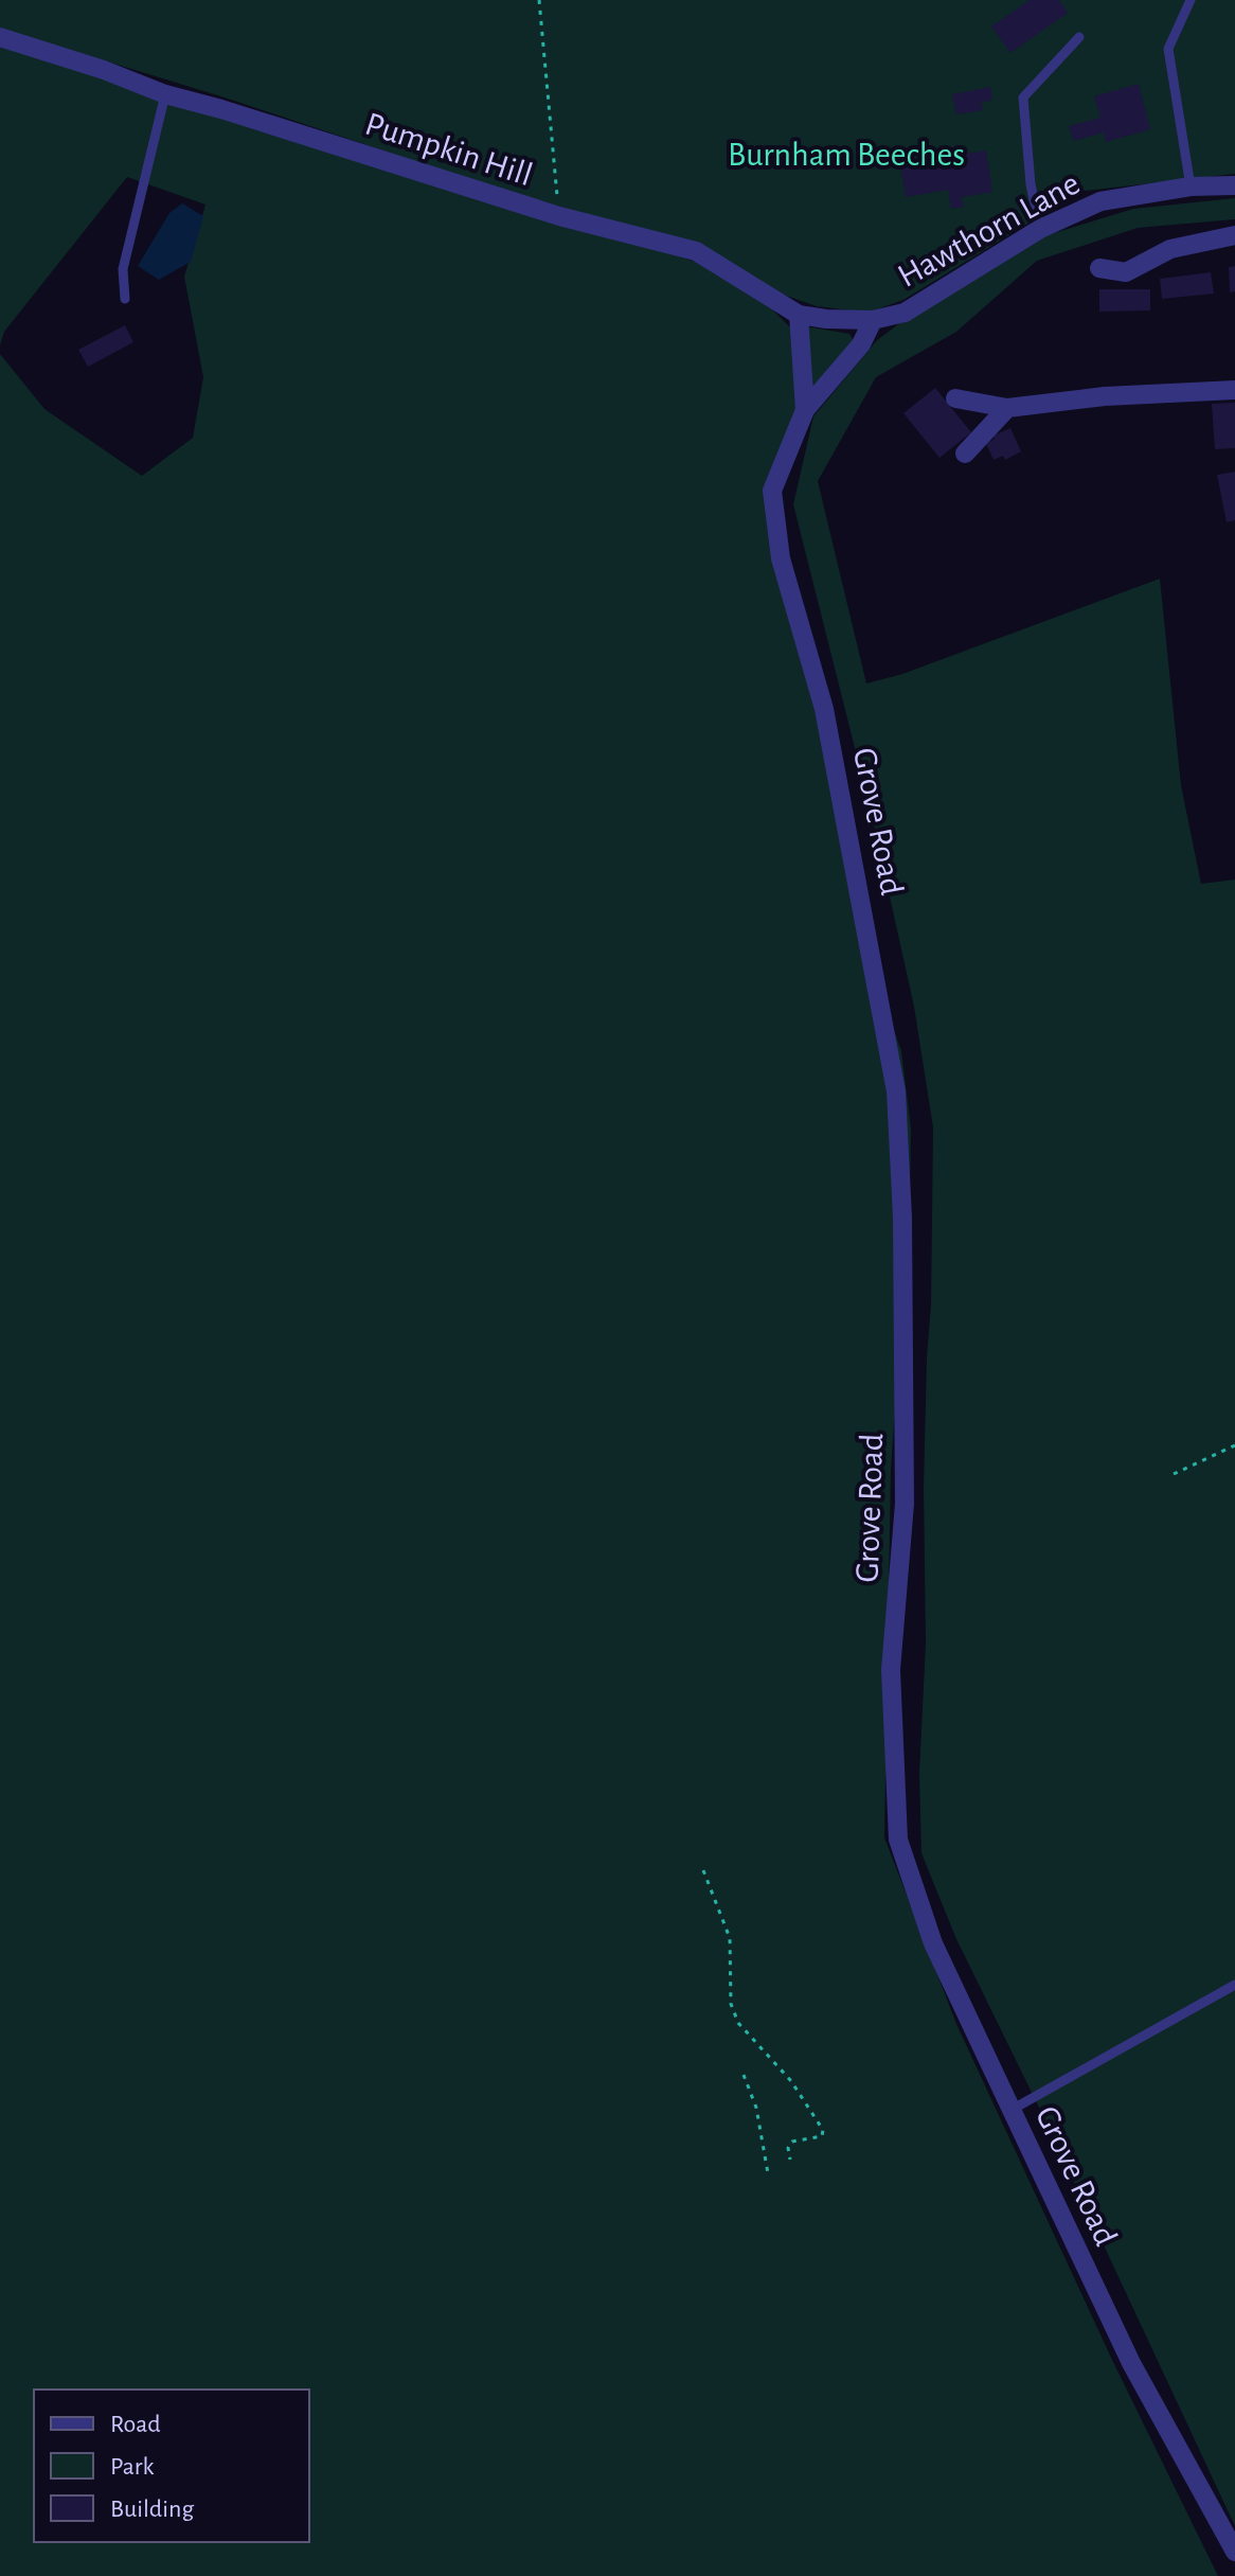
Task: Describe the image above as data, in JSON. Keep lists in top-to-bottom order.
{
  "streets": {
    "street": ["Pumpkin Hill", "Hawthorn Lane", "Grove Road"]
  },
  "crossings": [
    ["Pumpkin Hill", "Hawthorn Lane"],
    ["Pumpkin Hill", "Grove Road"],
    ["Hawthorn Lane", "Grove Road"]
  ],
  "parks": ["Burnham Beeches"],
  "legend": ["Road", "Park", "Building"]
}
